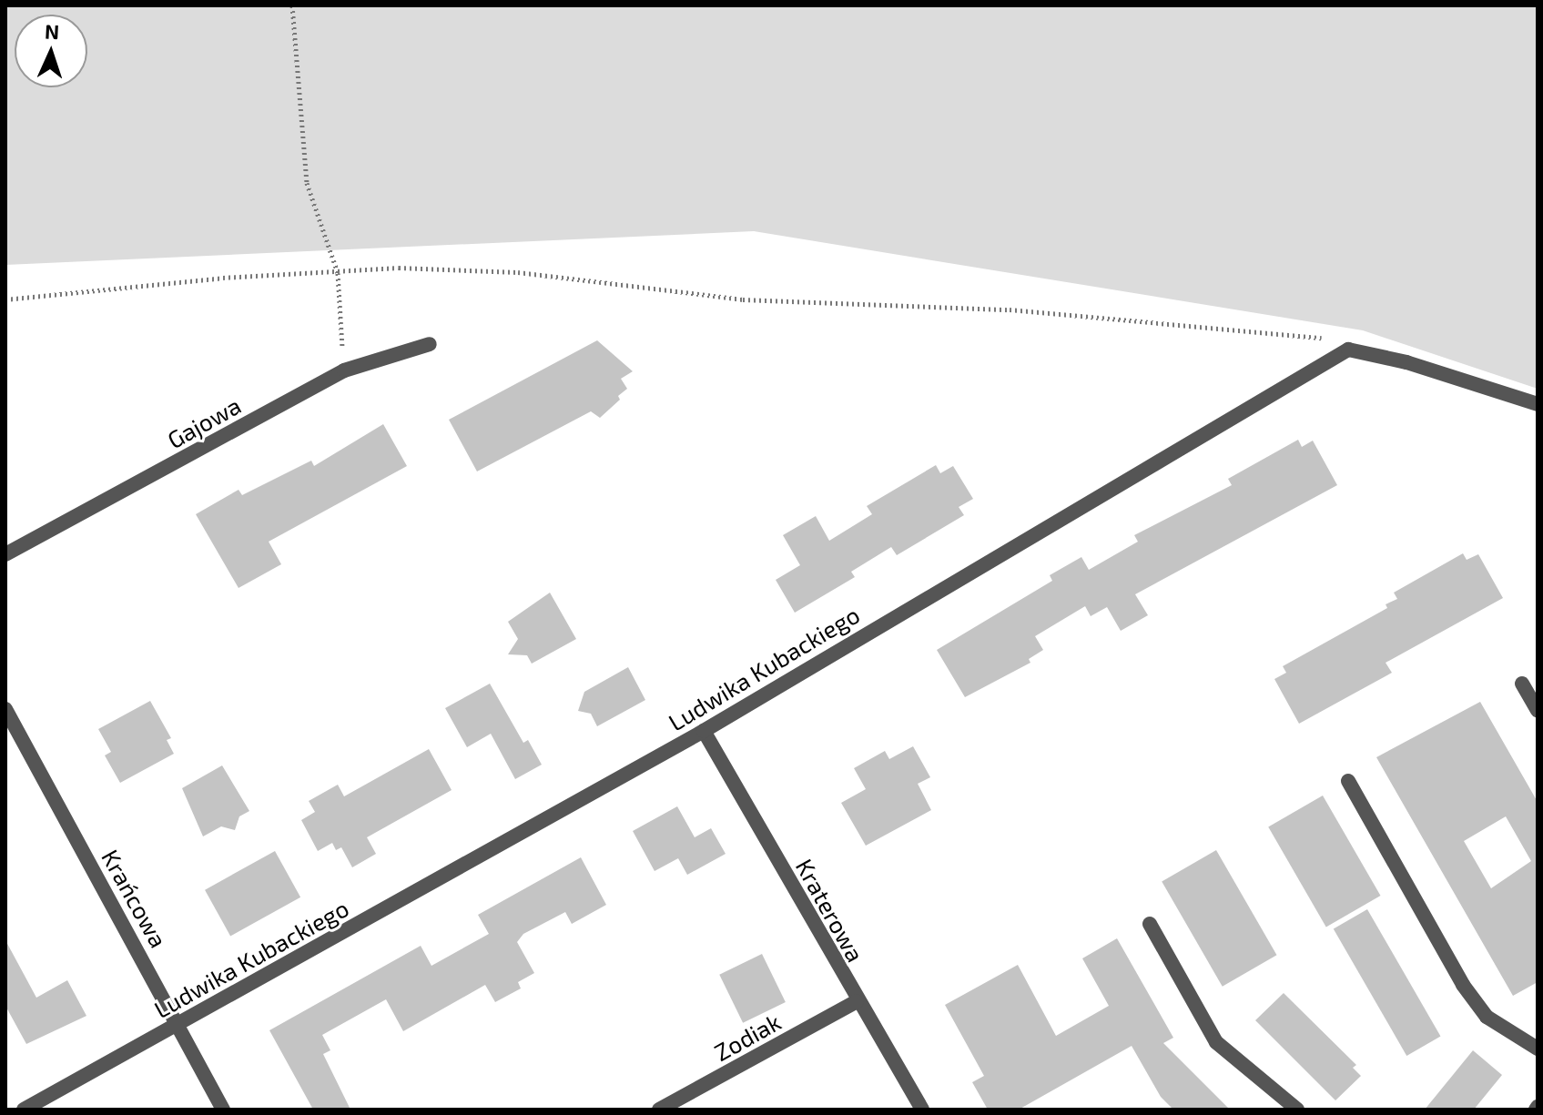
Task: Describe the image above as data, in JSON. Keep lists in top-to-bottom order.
{
  "streets": {
    "street": [
      "Gajowa",
      "Ludwika Kubackiego",
      "Krańcowa",
      "Kraterowa",
      "Zodiak"
    ]
  },
  "crossings": [
    ["Ludwika Kubackiego", "Krańcowa"],
    ["Ludwika Kubackiego", "Kraterowa"],
    ["Kraterowa", "Zodiak"]
  ],
  "north": "top"
}
